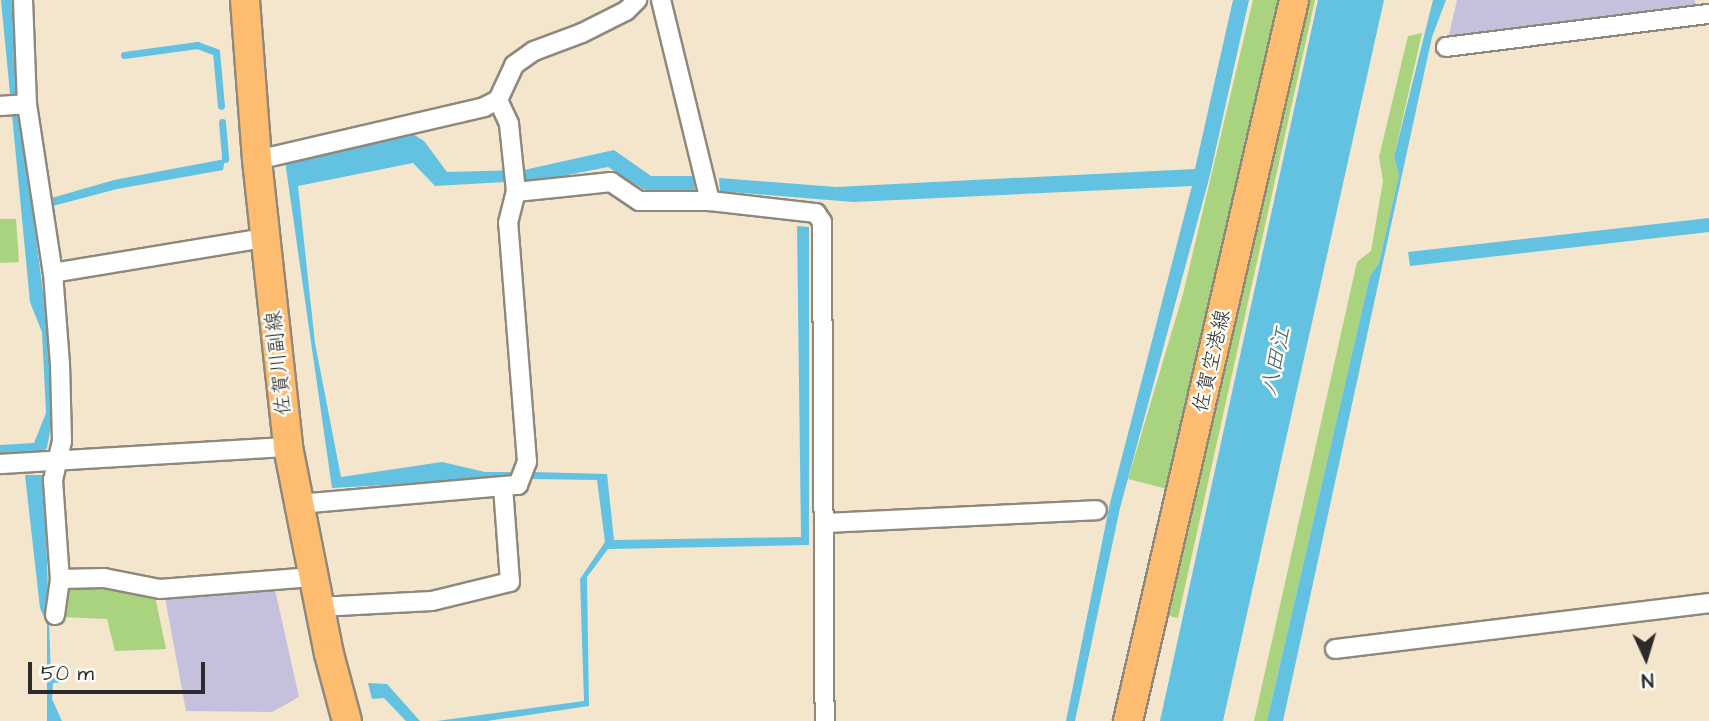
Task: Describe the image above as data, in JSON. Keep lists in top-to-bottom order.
{
  "streets": {
    "main road": ["佐賀空港線", "佐賀川副線"]
  },
  "water": ["八田江"],
  "scale_bar": "50 m",
  "north": "bottom"
}
